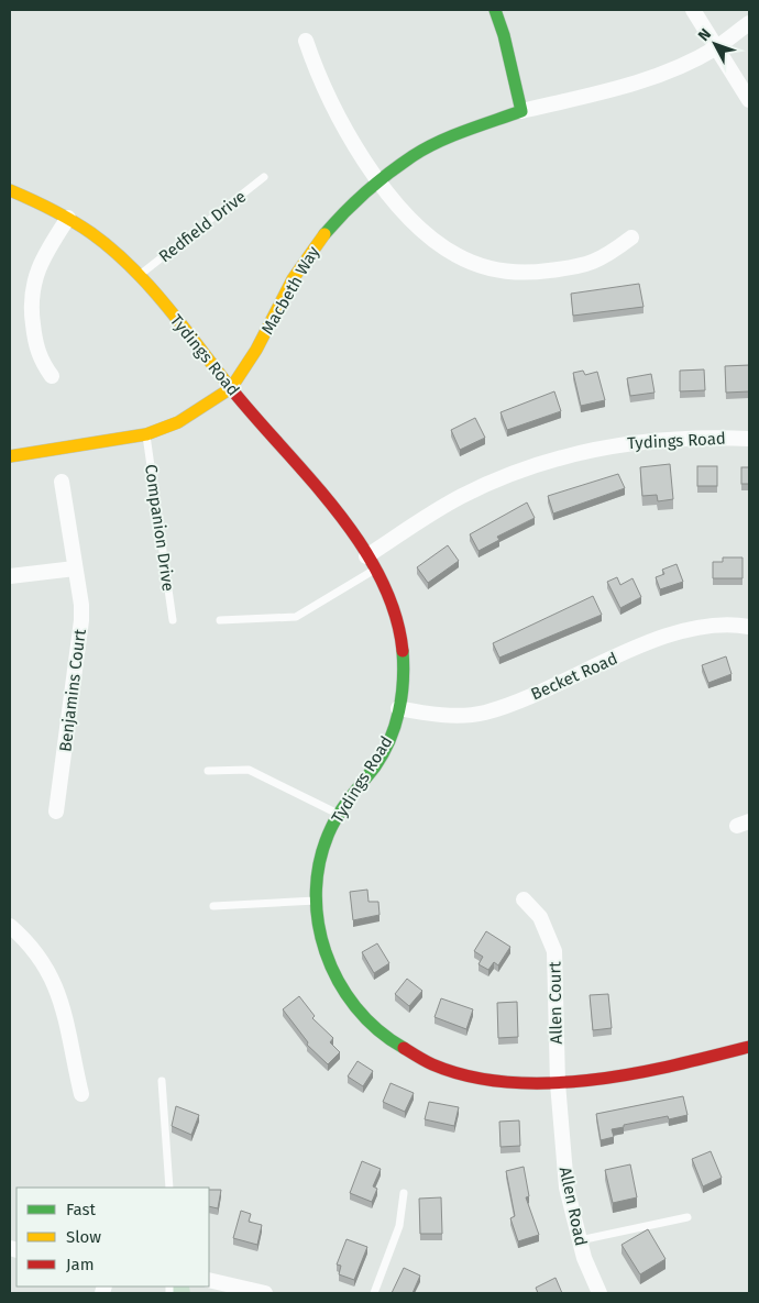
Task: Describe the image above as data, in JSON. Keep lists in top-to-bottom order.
{
  "streets": {
    "street": [
      "Macbeth Way",
      "Tydings Road",
      "Becket Road",
      "Benjamins Court",
      "Allen Court",
      "Allen Road"
    ],
    "lane": ["Redfield Drive", "Companion Drive"]
  },
  "crossings": [
    ["Redfield Drive", "Tydings Road"],
    ["Macbeth Way", "Tydings Road"],
    ["Macbeth Way", "Companion Drive"],
    ["Tydings Road", "Becket Road"],
    ["Tydings Road", "Allen Court"],
    ["Tydings Road", "Allen Road"],
    ["Allen Court", "Allen Road"]
  ],
  "legend": ["Fast", "Slow", "Jam"],
  "north": "top left"
}
